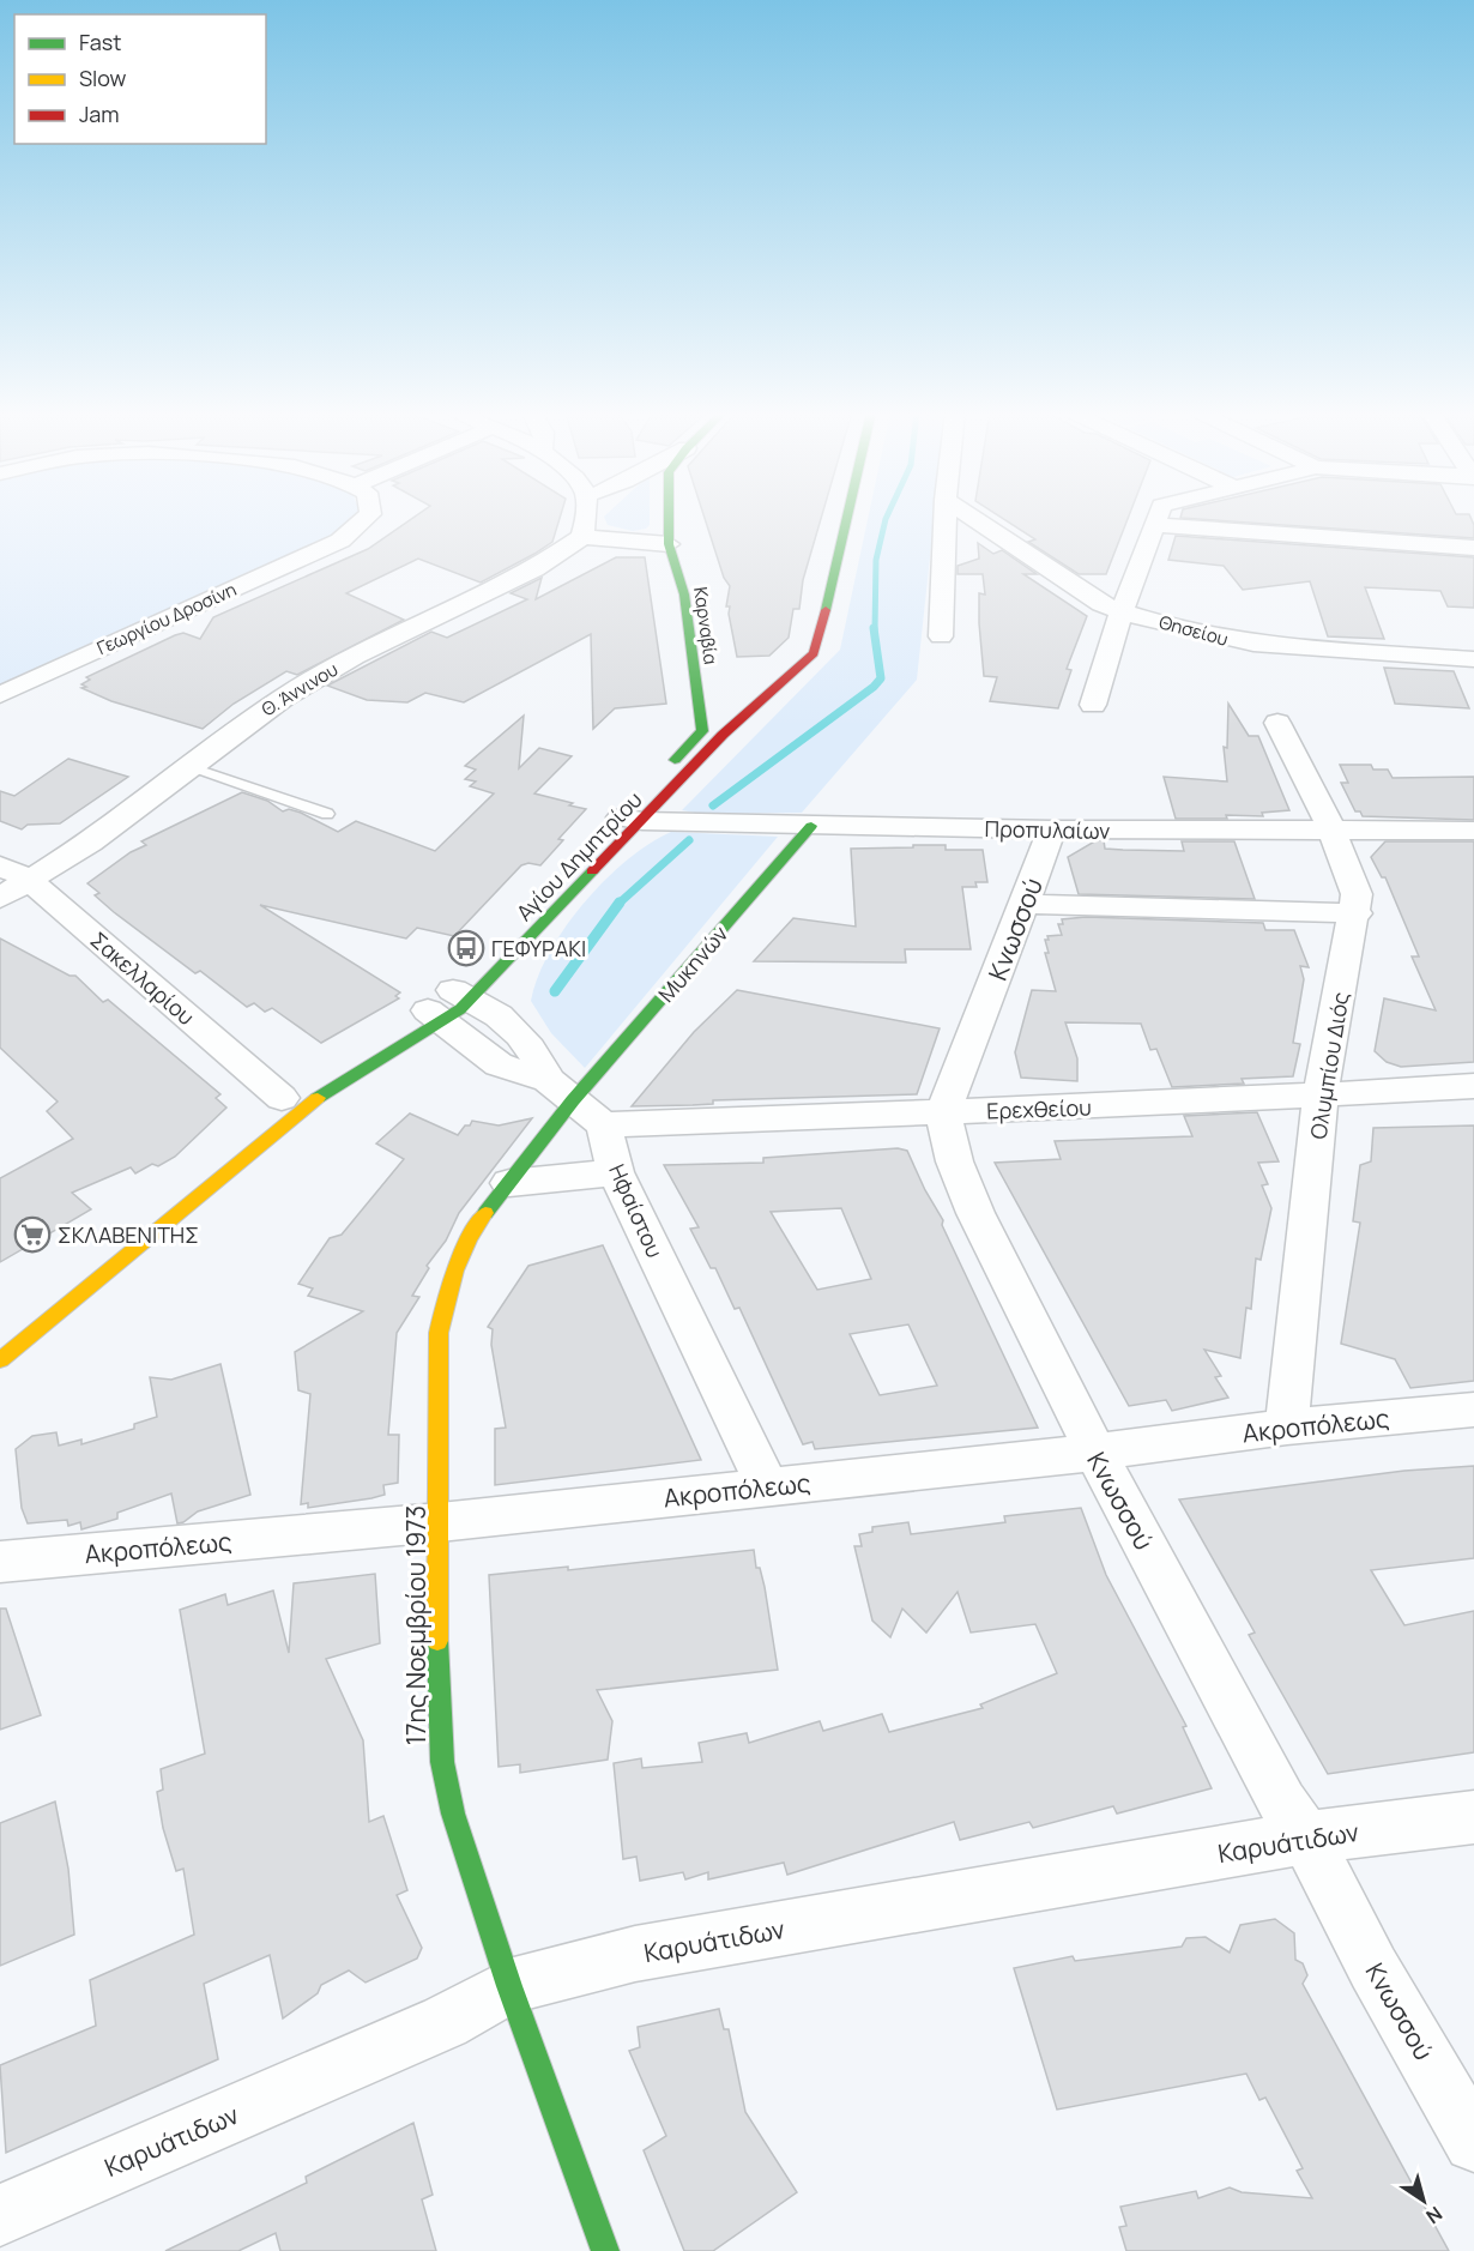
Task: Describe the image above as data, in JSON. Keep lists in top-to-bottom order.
{
  "streets": {
    "street": [
      "Γεωργίου Δροσίνη",
      "Καρναβία",
      "Θησείου",
      "Θ. Άννινου",
      "Προπυλαίων",
      "Αγίου Δημητρίου",
      "Κνωσσού",
      "Μυκηνών",
      "Σακελλαρίου",
      "Ολυμπίου Διός",
      "Ερεχθείου",
      "Ηφαίστου",
      "Ακροπόλεως",
      "17ης Νοεμβρίου 1973",
      "Καρυάτιδων"
    ]
  },
  "crossings": [
    ["Καρναβία", "Αγίου Δημητρίου"],
    ["Θ. Άννινου", "Σακελλαρίου"],
    ["Προπυλαίων", "Αγίου Δημητρίου"],
    ["Προπυλαίων", "Κνωσσού"],
    ["Προπυλαίων", "Μυκηνών"],
    ["Προπυλαίων", "Ολυμπίου Διός"],
    ["Κνωσσού", "Ερεχθείου"],
    ["Κνωσσού", "Ακροπόλεως"],
    ["Κνωσσού", "Καρυάτιδων"],
    ["Μυκηνών", "17ης Νοεμβρίου 1973"],
    ["Ολυμπίου Διός", "Ερεχθείου"],
    ["Ολυμπίου Διός", "Ακροπόλεως"],
    ["Ερεχθείου", "Ηφαίστου"],
    ["Ηφαίστου", "Ακροπόλεως"],
    ["Ακροπόλεως", "17ης Νοεμβρίου 1973"],
    ["17ης Νοεμβρίου 1973", "Καρυάτιδων"]
  ],
  "places": {
    "bus stop": ["ΓΕΦΥΡΑΚΙ"],
    "supermarket": ["ΣΚΛΑΒΕΝΙΤΗΣ"]
  },
  "legend": ["Fast", "Slow", "Jam"],
  "north": "bottom right"
}
